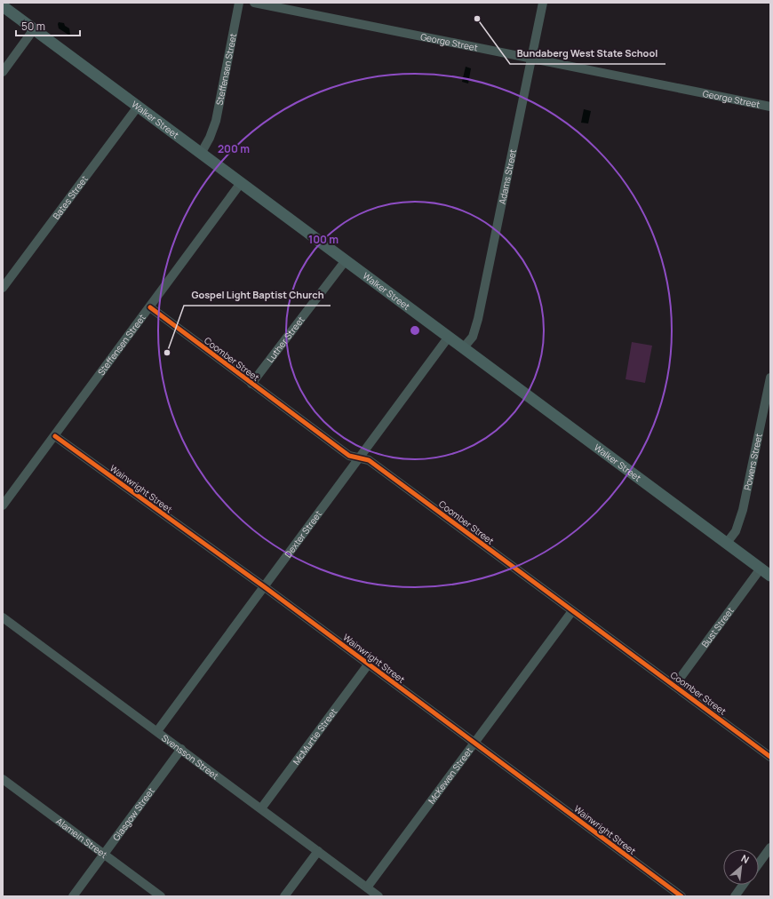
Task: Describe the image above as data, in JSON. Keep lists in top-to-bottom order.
{
  "streets": {
    "main road": ["Walker Street"],
    "street": [
      "George Street",
      "Steffensen Street",
      "Adams Street",
      "Bates Street",
      "Luther Street",
      "Coomber Street",
      "Powers Street",
      "Wainwright Street",
      "Dexter Street",
      "Bust Street",
      "McMurtie Street",
      "Svensson Street",
      "McKewen Street",
      "Glasgow Street",
      "Alamein Street"
    ]
  },
  "crossings": [
    ["George Street", "Adams Street"],
    ["Steffensen Street", "Walker Street"],
    ["Steffensen Street", "Coomber Street"],
    ["Steffensen Street", "Wainwright Street"],
    ["Walker Street", "Adams Street"],
    ["Walker Street", "Bates Street"],
    ["Walker Street", "Luther Street"],
    ["Walker Street", "Powers Street"],
    ["Walker Street", "Dexter Street"],
    ["Walker Street", "Bust Street"],
    ["Luther Street", "Coomber Street"],
    ["Coomber Street", "Dexter Street"],
    ["Coomber Street", "Bust Street"],
    ["Coomber Street", "McKewen Street"],
    ["Wainwright Street", "Dexter Street"],
    ["Wainwright Street", "McMurtie Street"],
    ["Wainwright Street", "McKewen Street"],
    ["Dexter Street", "Svensson Street"],
    ["McMurtie Street", "Svensson Street"],
    ["Svensson Street", "McKewen Street"],
    ["Svensson Street", "Glasgow Street"],
    ["Glasgow Street", "Alamein Street"]
  ],
  "places": ["Bundaberg West State School", "Gospel Light Baptist Church"],
  "scale_bar": "50 m",
  "north": "top right",
  "rings": ["200 m", "100 m"]
}
